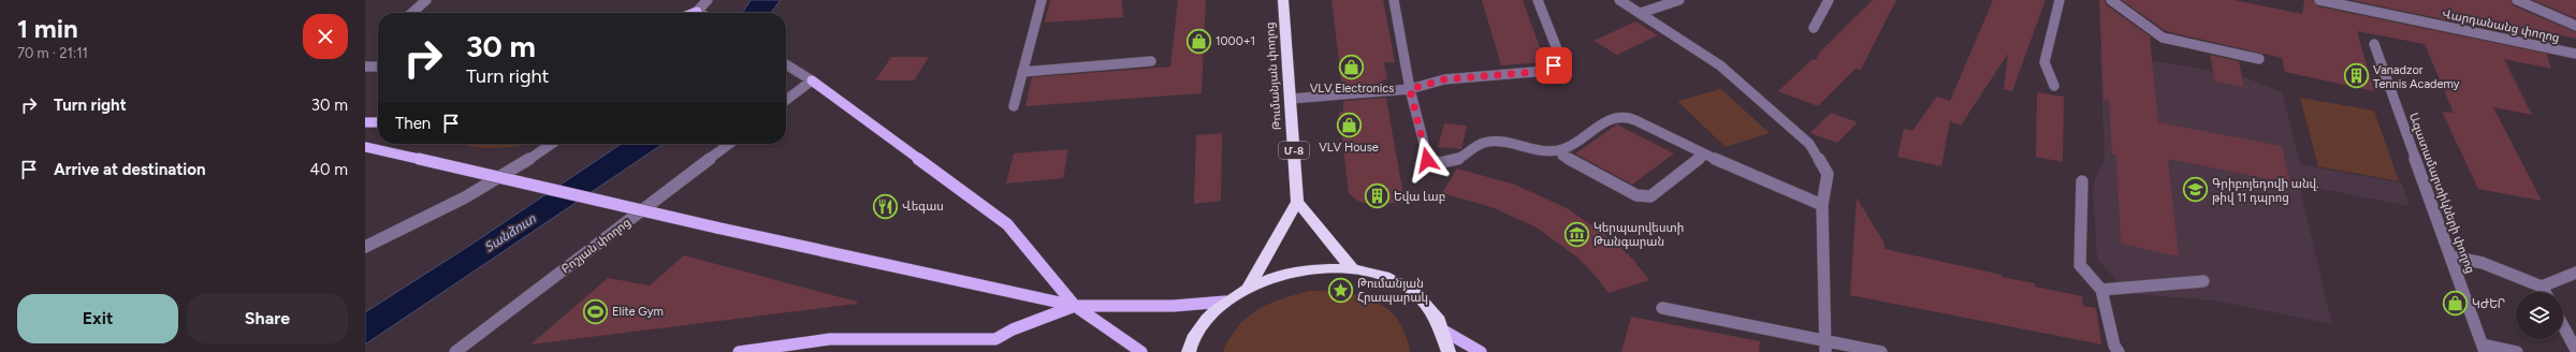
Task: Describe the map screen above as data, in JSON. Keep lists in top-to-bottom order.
{
  "streets": {
    "highway": ["Թումանյան փողոց", "Մ-8"],
    "street": ["Վարդանանց փողոց", "Ազատամարտիկների փողոց", "Բոշյան փողոց"]
  },
  "water": ["Տանձուտ"],
  "places": {
    "shop": [
      "1000+1",
      "VLV Electronics",
      "VLV House",
      "ԿԺԵՐ"
    ],
    "building": ["Vanadzor Tennis Academy", "Եվա Լաբ"],
    "school or university": ["Գրիբոյեդովի անվ. թիվ 11 դպրոց"],
    "restaurant": ["Վեգաս"],
    "museum": ["Կերպարվեստի Թանգարան"],
    "place": ["Թումանյան Հրապարակ"],
    "sports": ["Elite Gym"]
  },
  "page": {
    "heading": ["1 min", "70 m · 21:11"],
    "turn": ["30 m", "Turn right"],
    "list": [
      {
        "name": "Turn right",
        "value": "30 m"
      },
      {
        "name": "Arrive at destination",
        "value": "40 m"
      }
    ],
    "then": "Then",
    "buttons": ["Exit", "Share"]
  }
}
